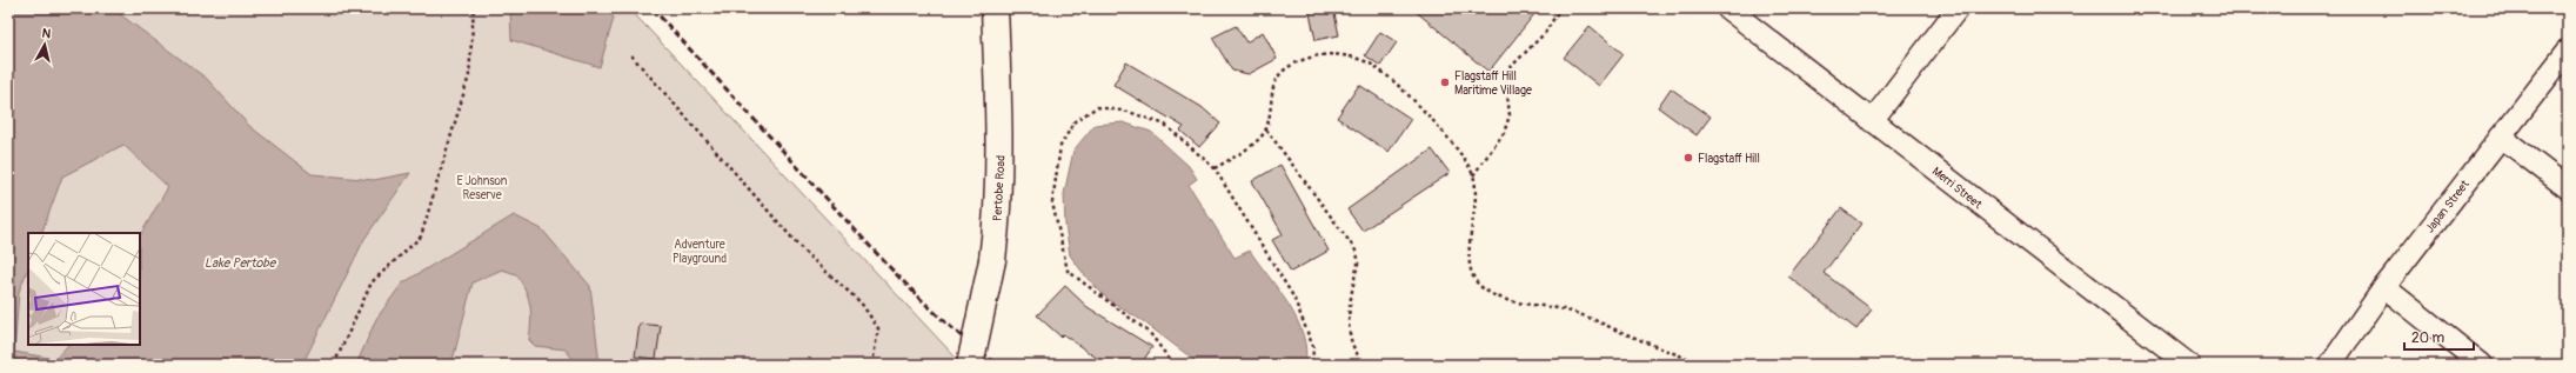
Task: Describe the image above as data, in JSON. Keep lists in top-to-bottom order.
{
  "streets": {
    "street": ["Merri Street", "Pertobe Road", "Japan Street"]
  },
  "water": ["Lake Pertobe"],
  "parks": ["E Johnson Reserve", "Adventure Playground"],
  "places": ["Flagstaff Hill Maritime Village", "Flagstaff Hill"],
  "scale_bar": "20 m",
  "north": "top"
}
